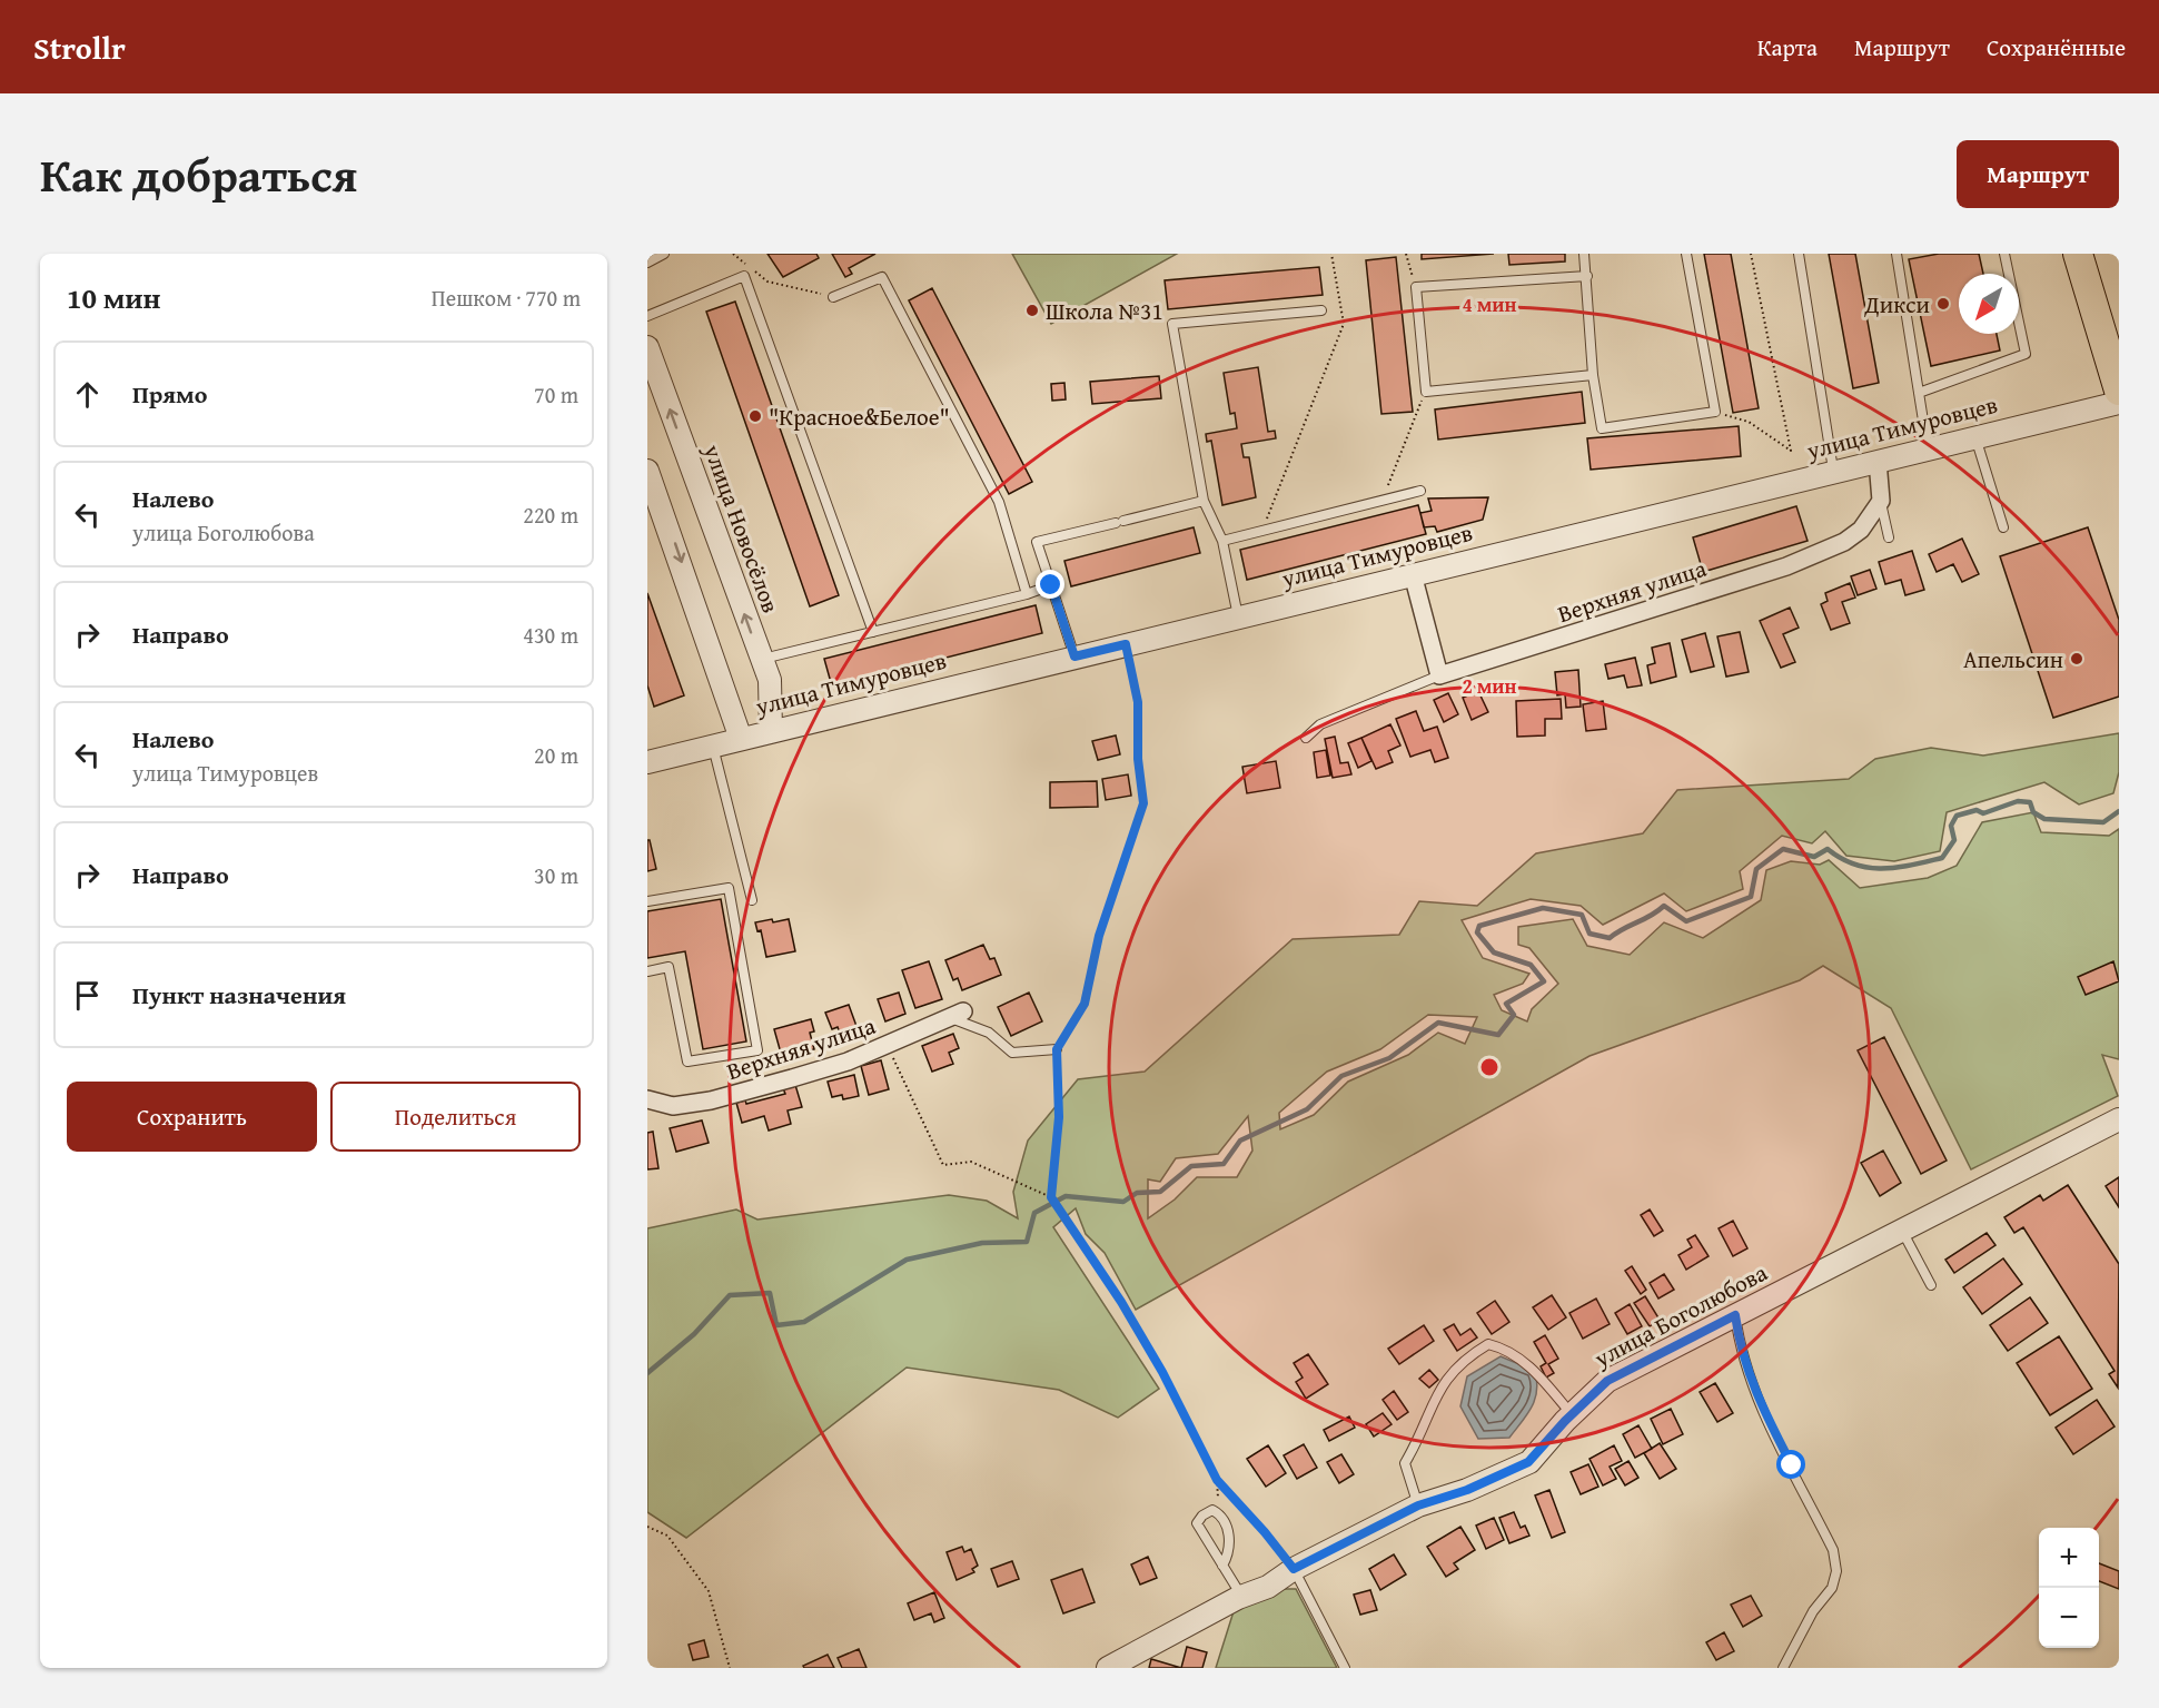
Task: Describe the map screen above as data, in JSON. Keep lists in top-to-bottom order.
{
  "streets": {
    "street": [
      "улица Тимуровцев",
      "улица Новосёлов",
      "Верхняя улица",
      "улица Боголюбова"
    ]
  },
  "crossings": [
    ["улица Тимуровцев", "улица Новосёлов"]
  ],
  "places": [
    "Дикси",
    "Школа №31",
    "\"Красное&Белое\"",
    "Апельсин"
  ],
  "north": "bottom left",
  "page": {
    "header": "Strollr",
    "nav": ["Карта", "Маршрут", "Сохранённые"],
    "title": "Как добраться",
    "buttons": [
      "Маршрут",
      ["Сохранить", "Поделиться"]
    ],
    "heading": ["10 мин", "Пешком · 770 m"],
    "list": [
      ["Прямо", "70 m"],
      ["Налево", "улица Боголюбова", "220 m"],
      ["Направо", "430 m"],
      ["Налево", "улица Тимуровцев", "20 m"],
      ["Направо", "30 m"],
      "Пункт назначения"
    ],
    "map_buttons": ["+", "−"]
  },
  "rings": ["4 мин", "2 мин"]
}
